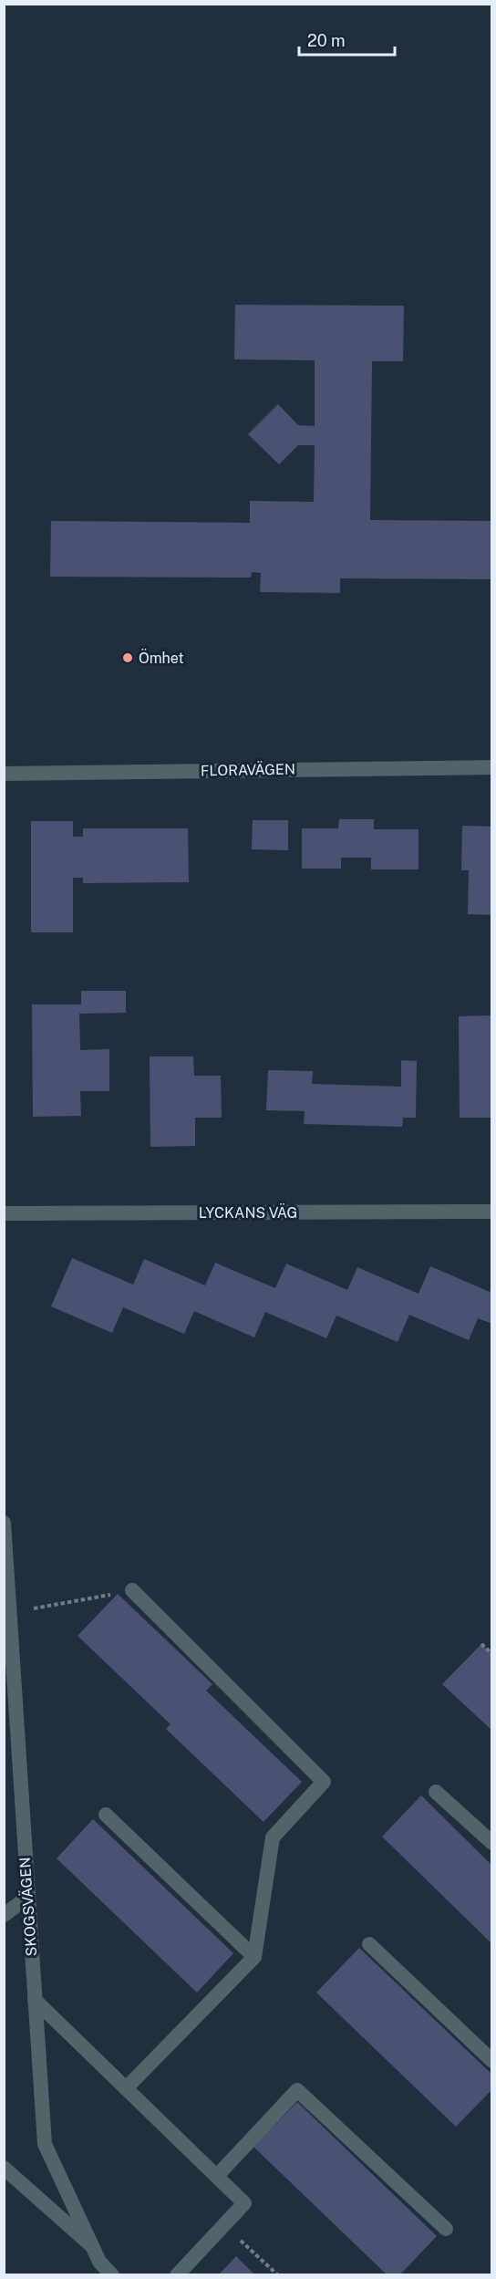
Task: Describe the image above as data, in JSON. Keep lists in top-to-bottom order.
{
  "streets": {
    "street": ["FLORAVÄGEN", "LYCKANS VÄG", "SKOGSVÄGEN"]
  },
  "places": ["Ömhet"],
  "scale_bar": "20 m"
}
